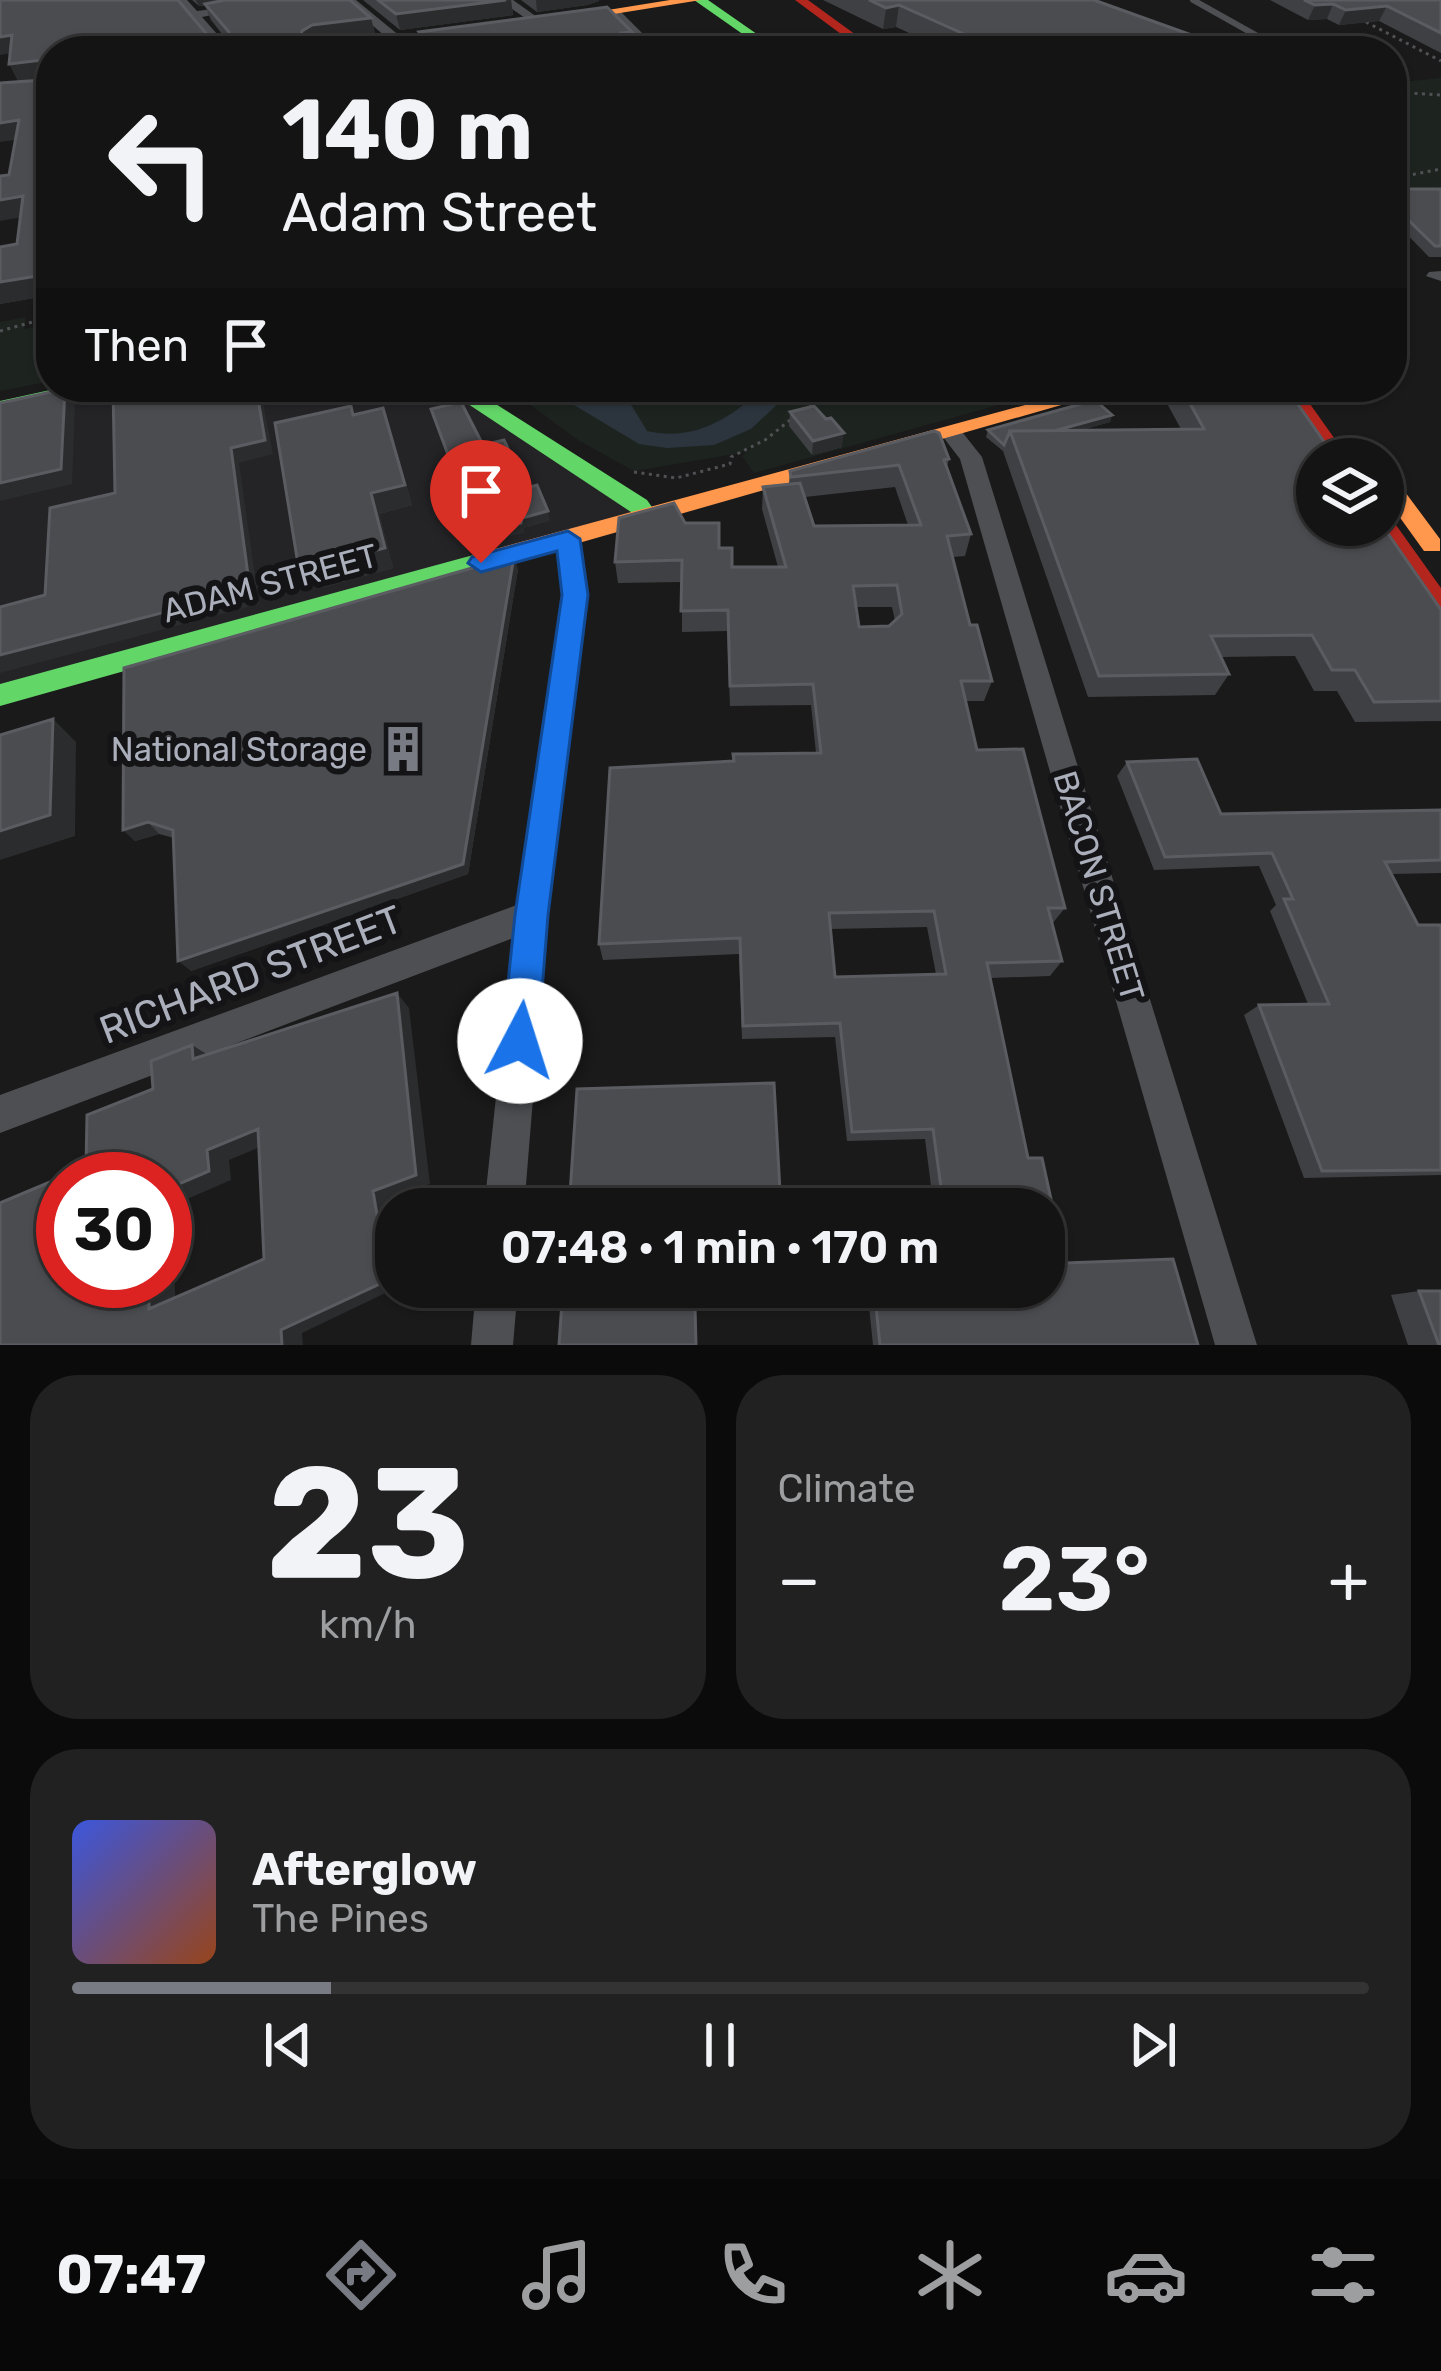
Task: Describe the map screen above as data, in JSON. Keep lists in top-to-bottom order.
{
  "streets": {
    "main road": ["ADAM STREET"],
    "street": ["BACON STREET", "RICHARD STREET"]
  },
  "crossings": [
    ["ADAM STREET", "BACON STREET"]
  ],
  "places": {
    "building": ["National Storage"]
  },
  "page": {
    "turn": ["140 m", "Adam Street"],
    "then": "Then",
    "limit": "30",
    "trip": "07:48 · 1 min · 170 m",
    "tile": [
      ["23", "km/h"],
      "Climate"
    ],
    "heat": ["−", "23°", "+"],
    "song": ["Afterglow", "The Pines"],
    "tabs": "07:47"
  }
}
